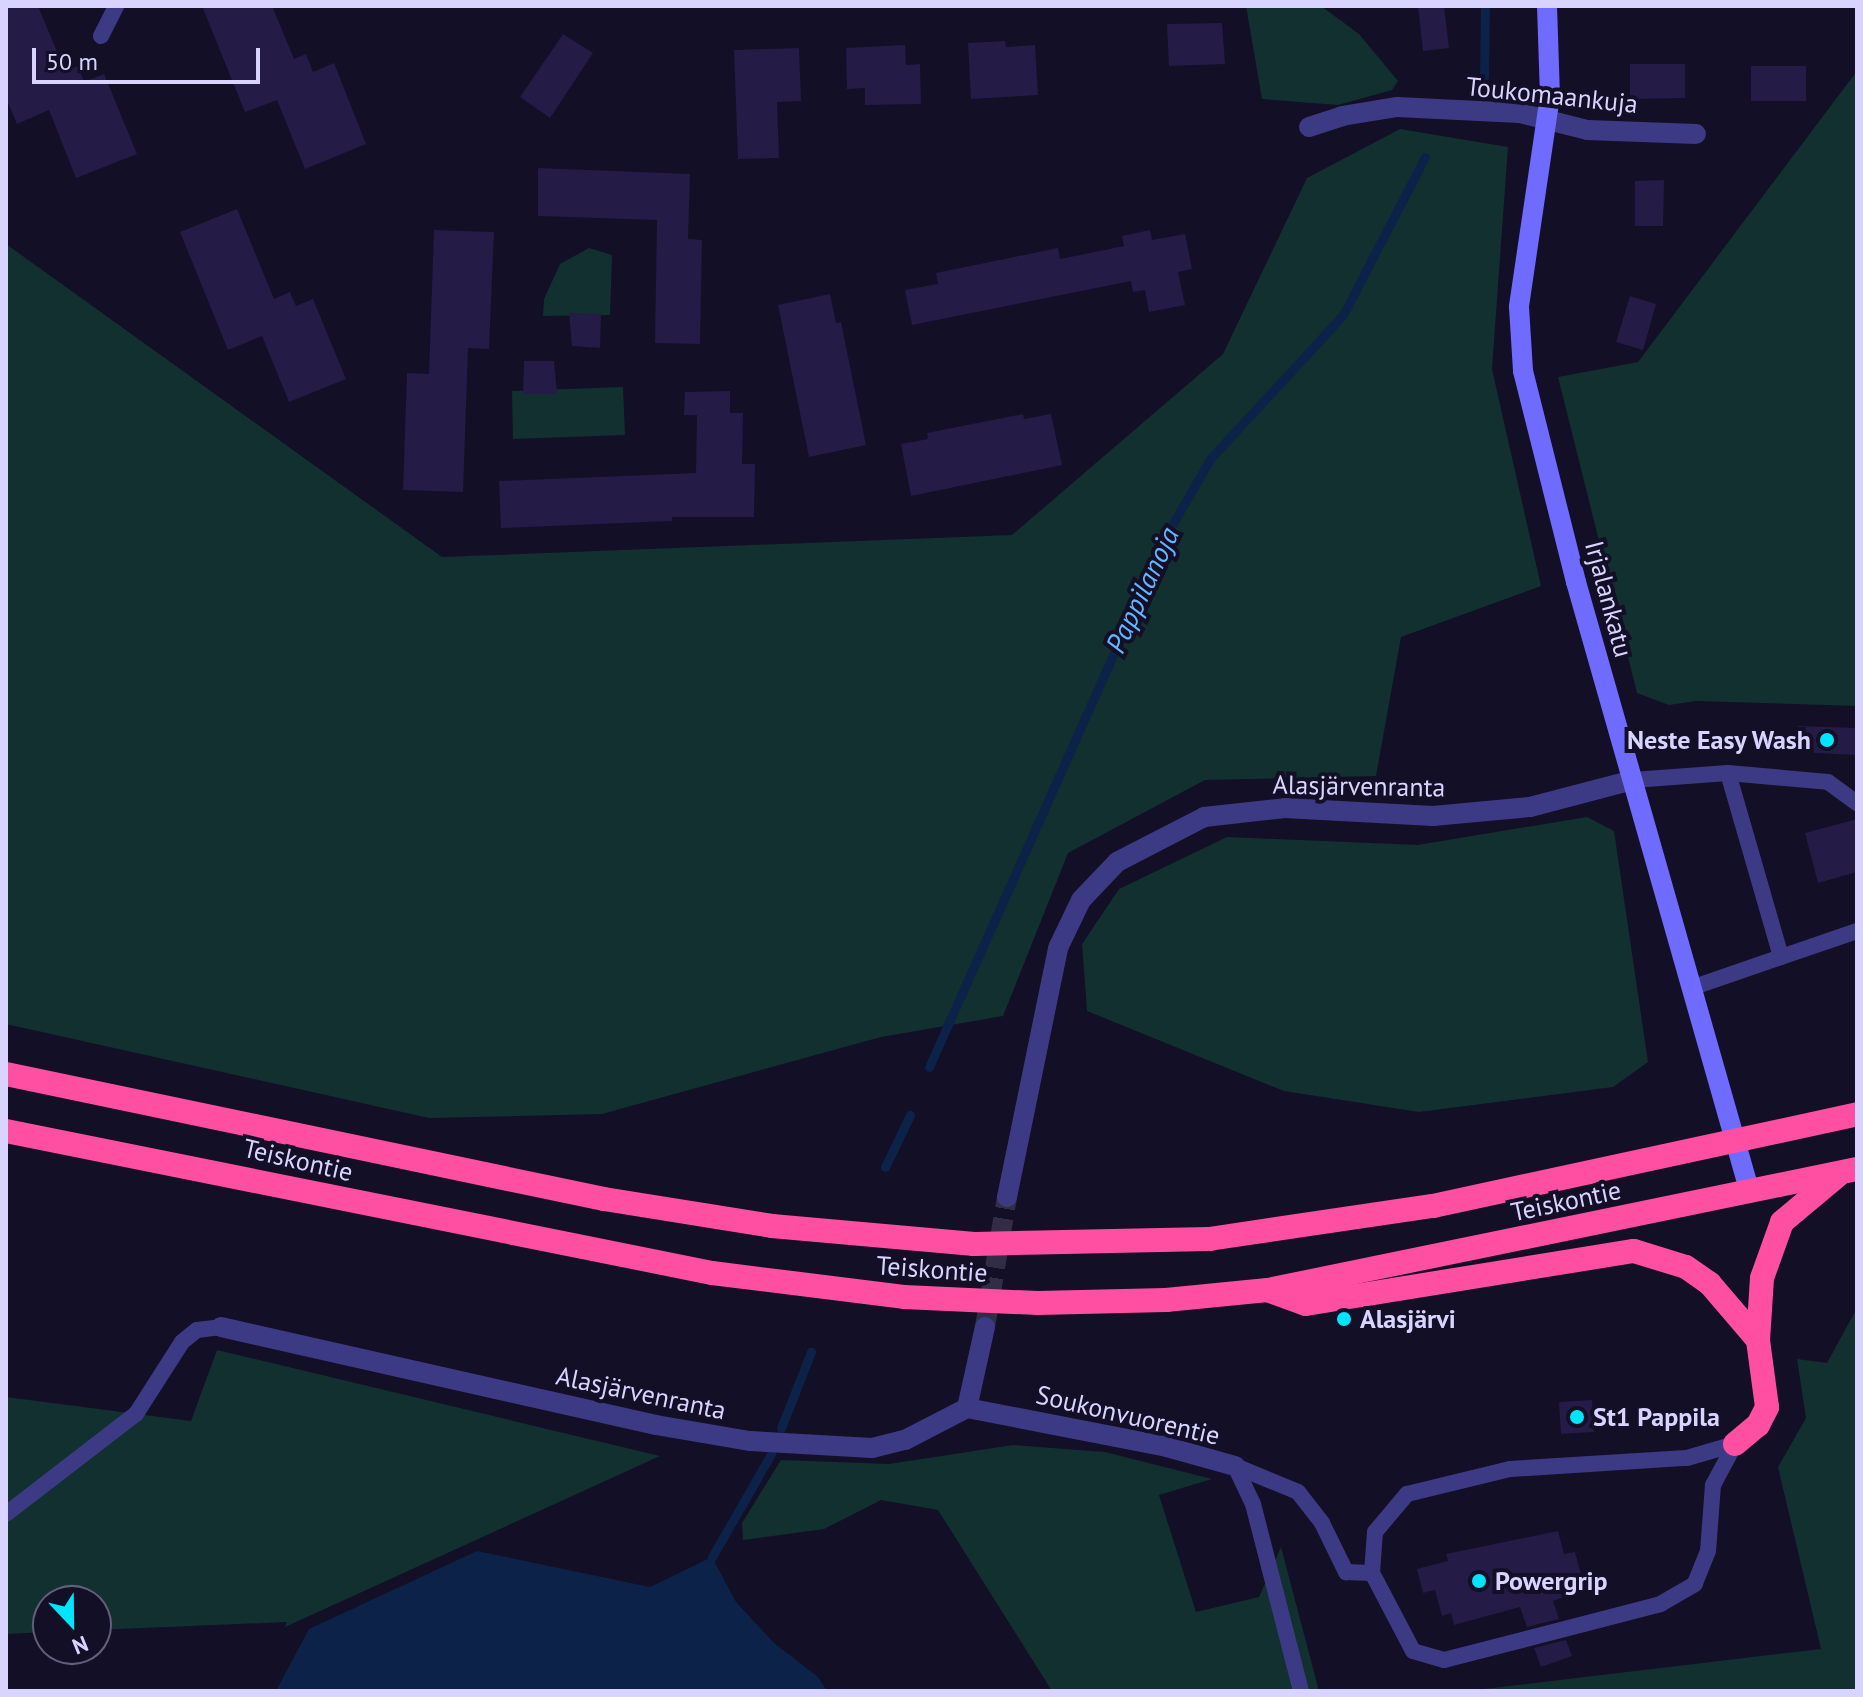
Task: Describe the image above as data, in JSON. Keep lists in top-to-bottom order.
{
  "streets": {
    "highway": ["Teiskontie"],
    "street": [
      "Toukomaankuja",
      "Irjalankatu",
      "Alasjärvenranta",
      "Soukonvuorentie"
    ]
  },
  "crossings": [
    ["Toukomaankuja", "Irjalankatu"],
    ["Irjalankatu", "Alasjärvenranta"],
    ["Irjalankatu", "Teiskontie"],
    ["Alasjärvenranta", "Soukonvuorentie"]
  ],
  "water": ["Pappilanoja"],
  "places": [
    "Neste Easy Wash",
    "Alasjärvi",
    "St1 Pappila",
    "Powergrip"
  ],
  "scale_bar": "50 m",
  "north": "bottom"
}
